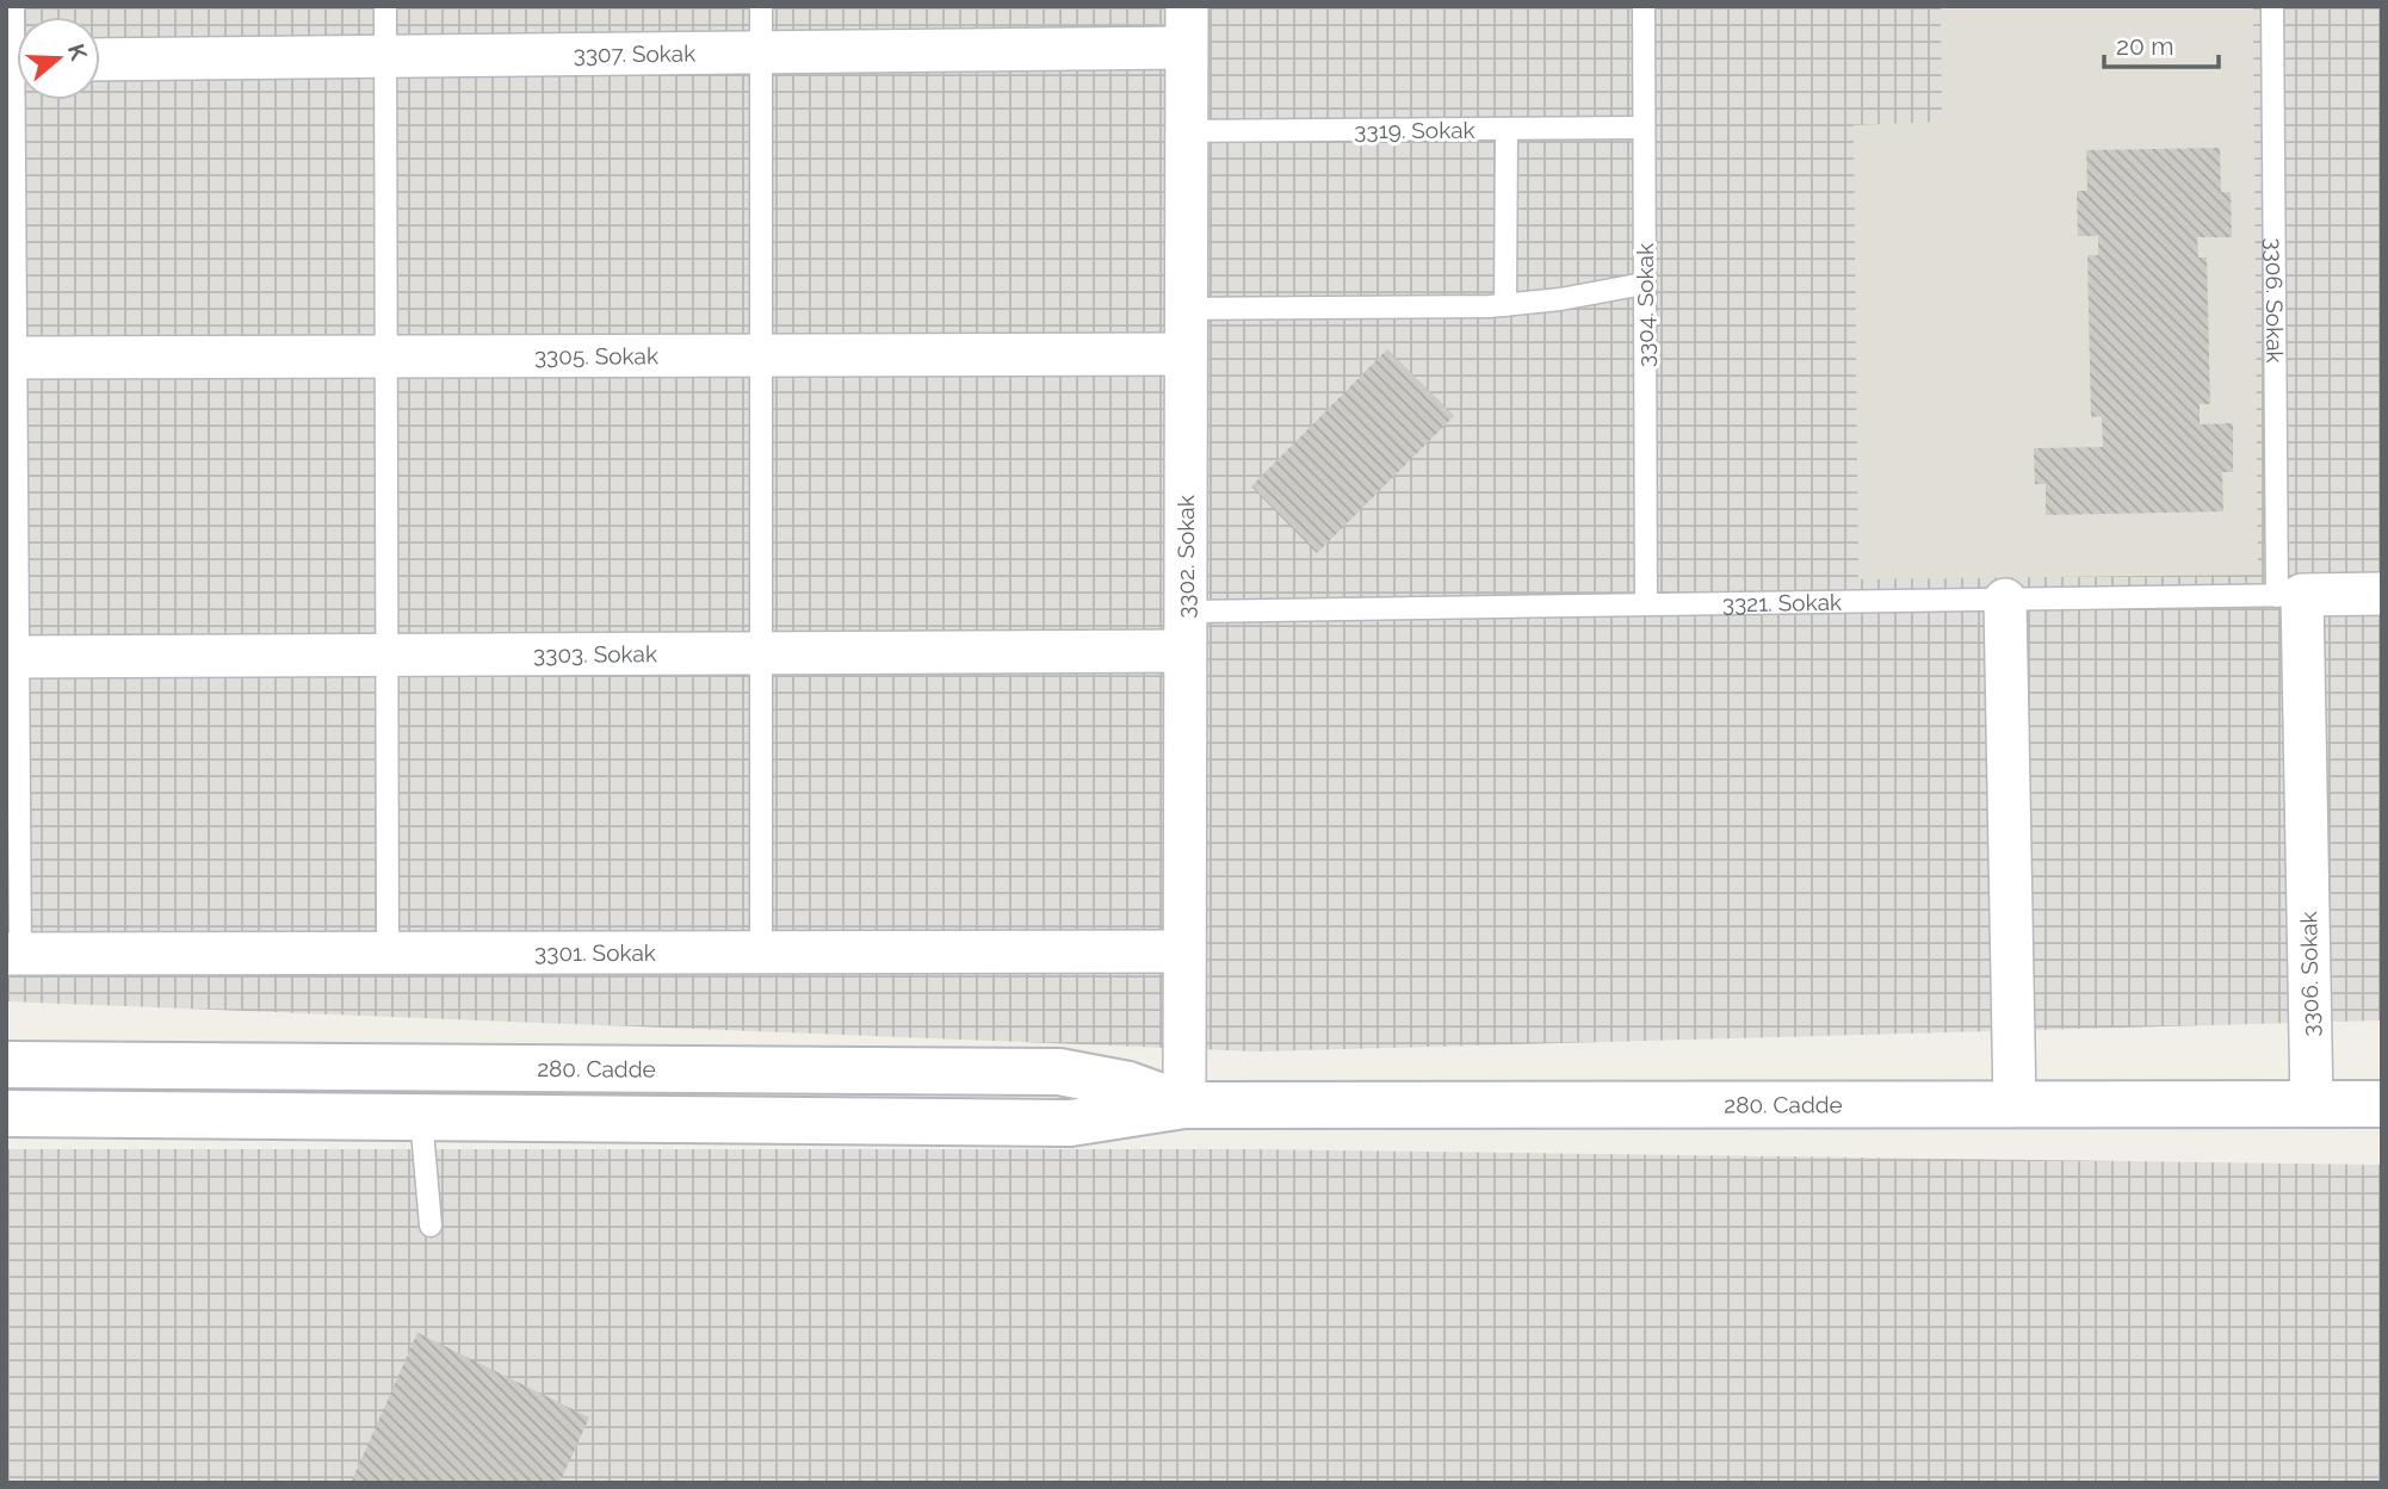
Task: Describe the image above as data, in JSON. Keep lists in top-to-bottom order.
{
  "streets": {
    "street": [
      "3307. Sokak",
      "3306. Sokak",
      "3305. Sokak",
      "3302. Sokak",
      "3321. Sokak",
      "3303. Sokak",
      "3301. Sokak",
      "280. Cadde"
    ],
    "lane": ["3319. Sokak", "3304. Sokak"]
  },
  "crossings": [
    ["3307. Sokak", "3302. Sokak"],
    ["3319. Sokak", "3304. Sokak"],
    ["3319. Sokak", "3302. Sokak"],
    ["3306. Sokak", "3321. Sokak"],
    ["3306. Sokak", "280. Cadde"],
    ["3304. Sokak", "3321. Sokak"],
    ["3305. Sokak", "3302. Sokak"],
    ["3302. Sokak", "3321. Sokak"],
    ["3302. Sokak", "3303. Sokak"],
    ["3302. Sokak", "3301. Sokak"],
    ["3302. Sokak", "280. Cadde"],
    ["3321. Sokak", "3303. Sokak"]
  ],
  "scale_bar": "20 m",
  "north": "right"
}
